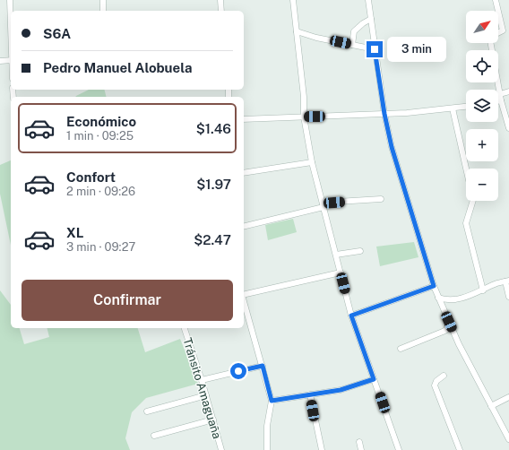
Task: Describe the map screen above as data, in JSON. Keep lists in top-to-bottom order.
{
  "streets": {
    "street": ["Tránsito Amaguaña"]
  },
  "north": "top right",
  "page": {
    "map_buttons": ["+", "−"],
    "banner": ["S6A", "Pedro Manuel Alobuela"],
    "bubble": "3 min",
    "list": [
      {
        "name": "Económico",
        "note": "1 min · 09:25",
        "value": "$1.46"
      },
      {
        "name": "Confort",
        "note": "2 min · 09:26",
        "value": "$1.97"
      },
      {
        "name": "XL",
        "note": "3 min · 09:27",
        "value": "$2.47"
      }
    ],
    "buttons": "Confirmar"
  }
}
